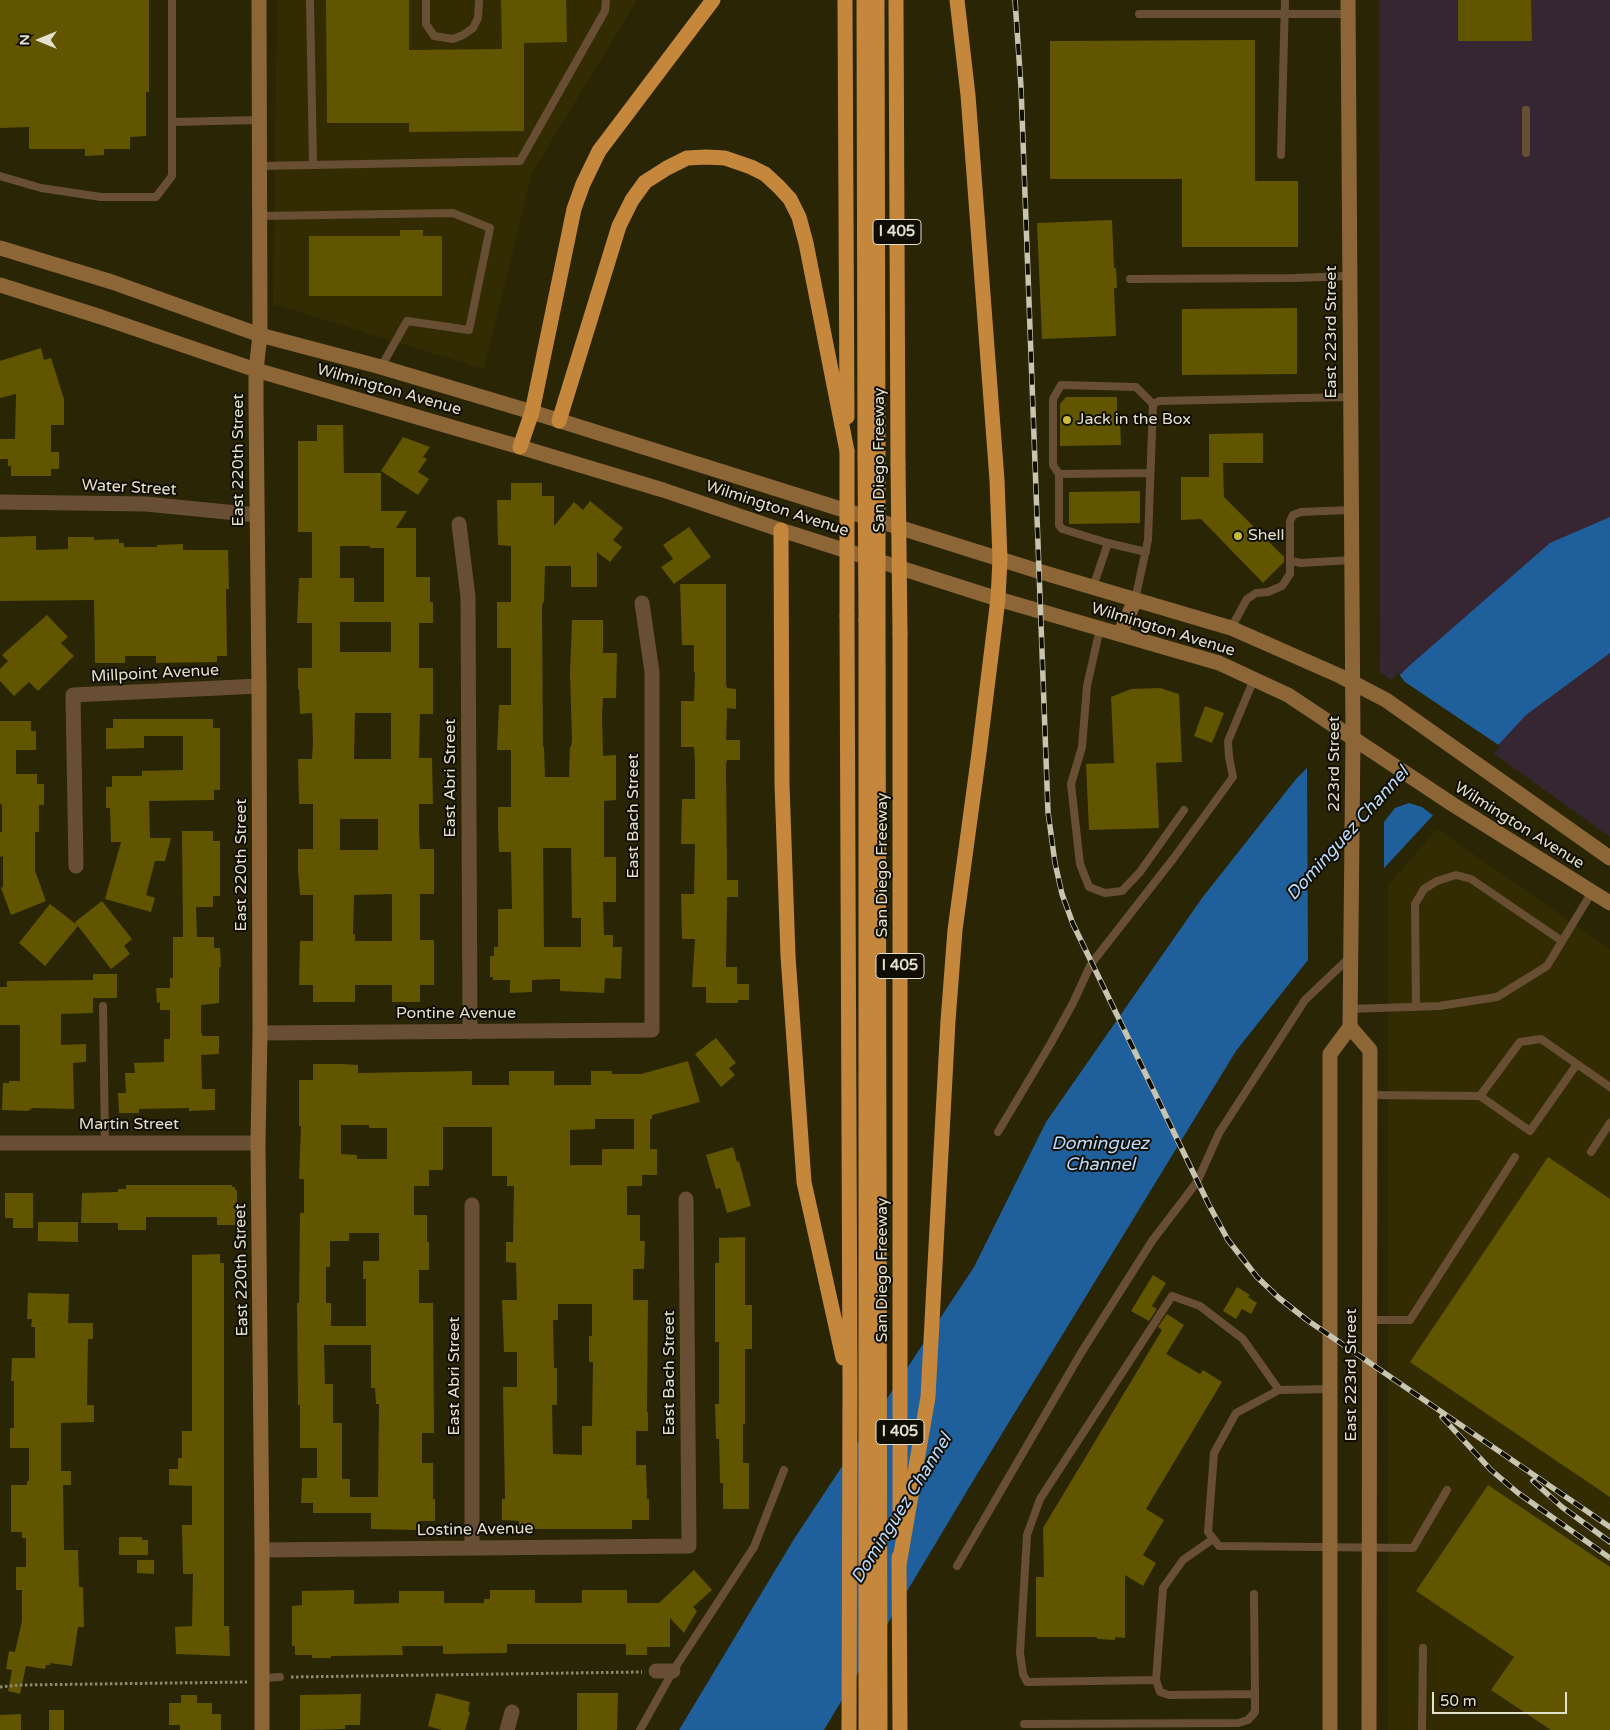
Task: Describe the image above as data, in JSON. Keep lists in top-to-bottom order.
{
  "streets": {
    "highway": ["I 405", "San Diego Freeway"],
    "main road": [
      "East 223rd Street",
      "Wilmington Avenue",
      "East 220th Street",
      "223rd Street"
    ],
    "street": [
      "Water Street",
      "Millpoint Avenue",
      "East Abri Street",
      "East Bach Street",
      "Pontine Avenue",
      "Martin Street",
      "Lostine Avenue"
    ]
  },
  "crossings": [
    ["East 223rd Street", "223rd Street"],
    ["Wilmington Avenue", "East 220th Street"],
    ["Wilmington Avenue", "223rd Street"],
    ["East 220th Street", "Water Street"],
    ["East 220th Street", "Millpoint Avenue"],
    ["East 220th Street", "Pontine Avenue"],
    ["East 220th Street", "Martin Street"],
    ["East 220th Street", "Lostine Avenue"],
    ["East Abri Street", "Pontine Avenue"],
    ["East Abri Street", "Lostine Avenue"],
    ["East Bach Street", "Pontine Avenue"],
    ["East Bach Street", "Lostine Avenue"]
  ],
  "water": ["Dominguez Channel"],
  "places": ["Jack in the Box", "Shell"],
  "scale_bar": "50 m",
  "north": "left"
}
